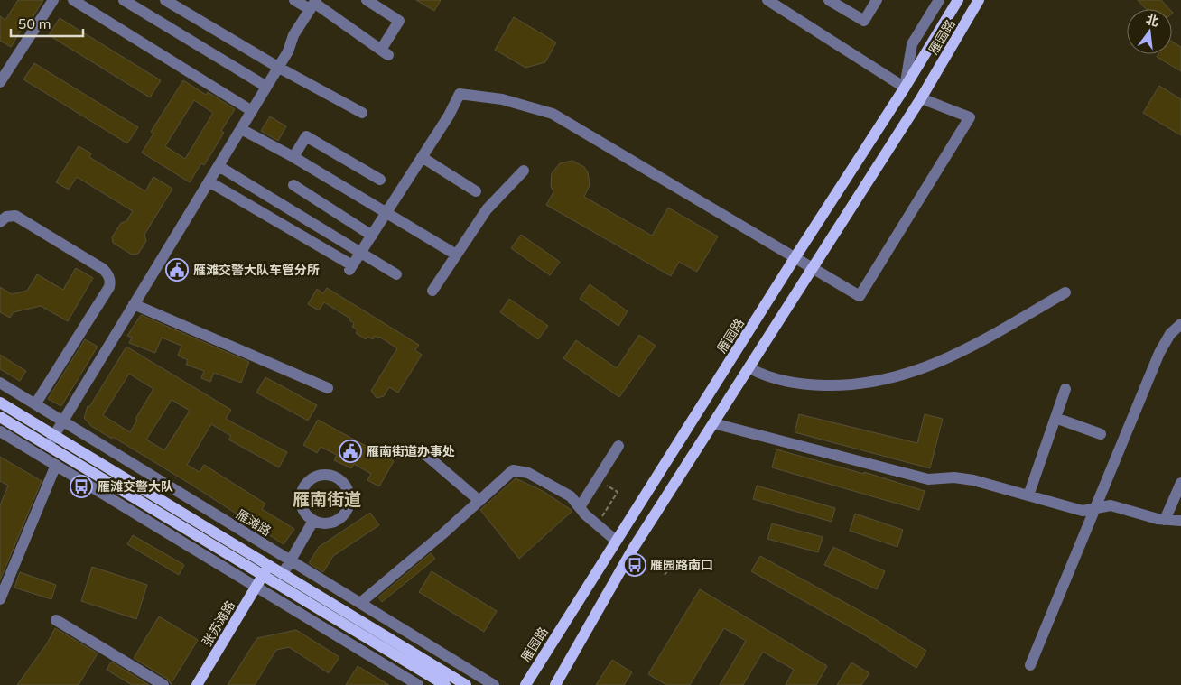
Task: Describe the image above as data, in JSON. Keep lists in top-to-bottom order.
{
  "streets": {
    "main road": ["雁园路", "张苏滩路"],
    "street": ["雁滩路"]
  },
  "districts": ["雁南街道"],
  "places": {
    "public building": ["雁滩交警大队车管分所", "雁南街道办事处"],
    "bus stop": ["雁滩交警大队", "雁园路南口"]
  },
  "scale_bar": "50 m",
  "north": "top"
}
